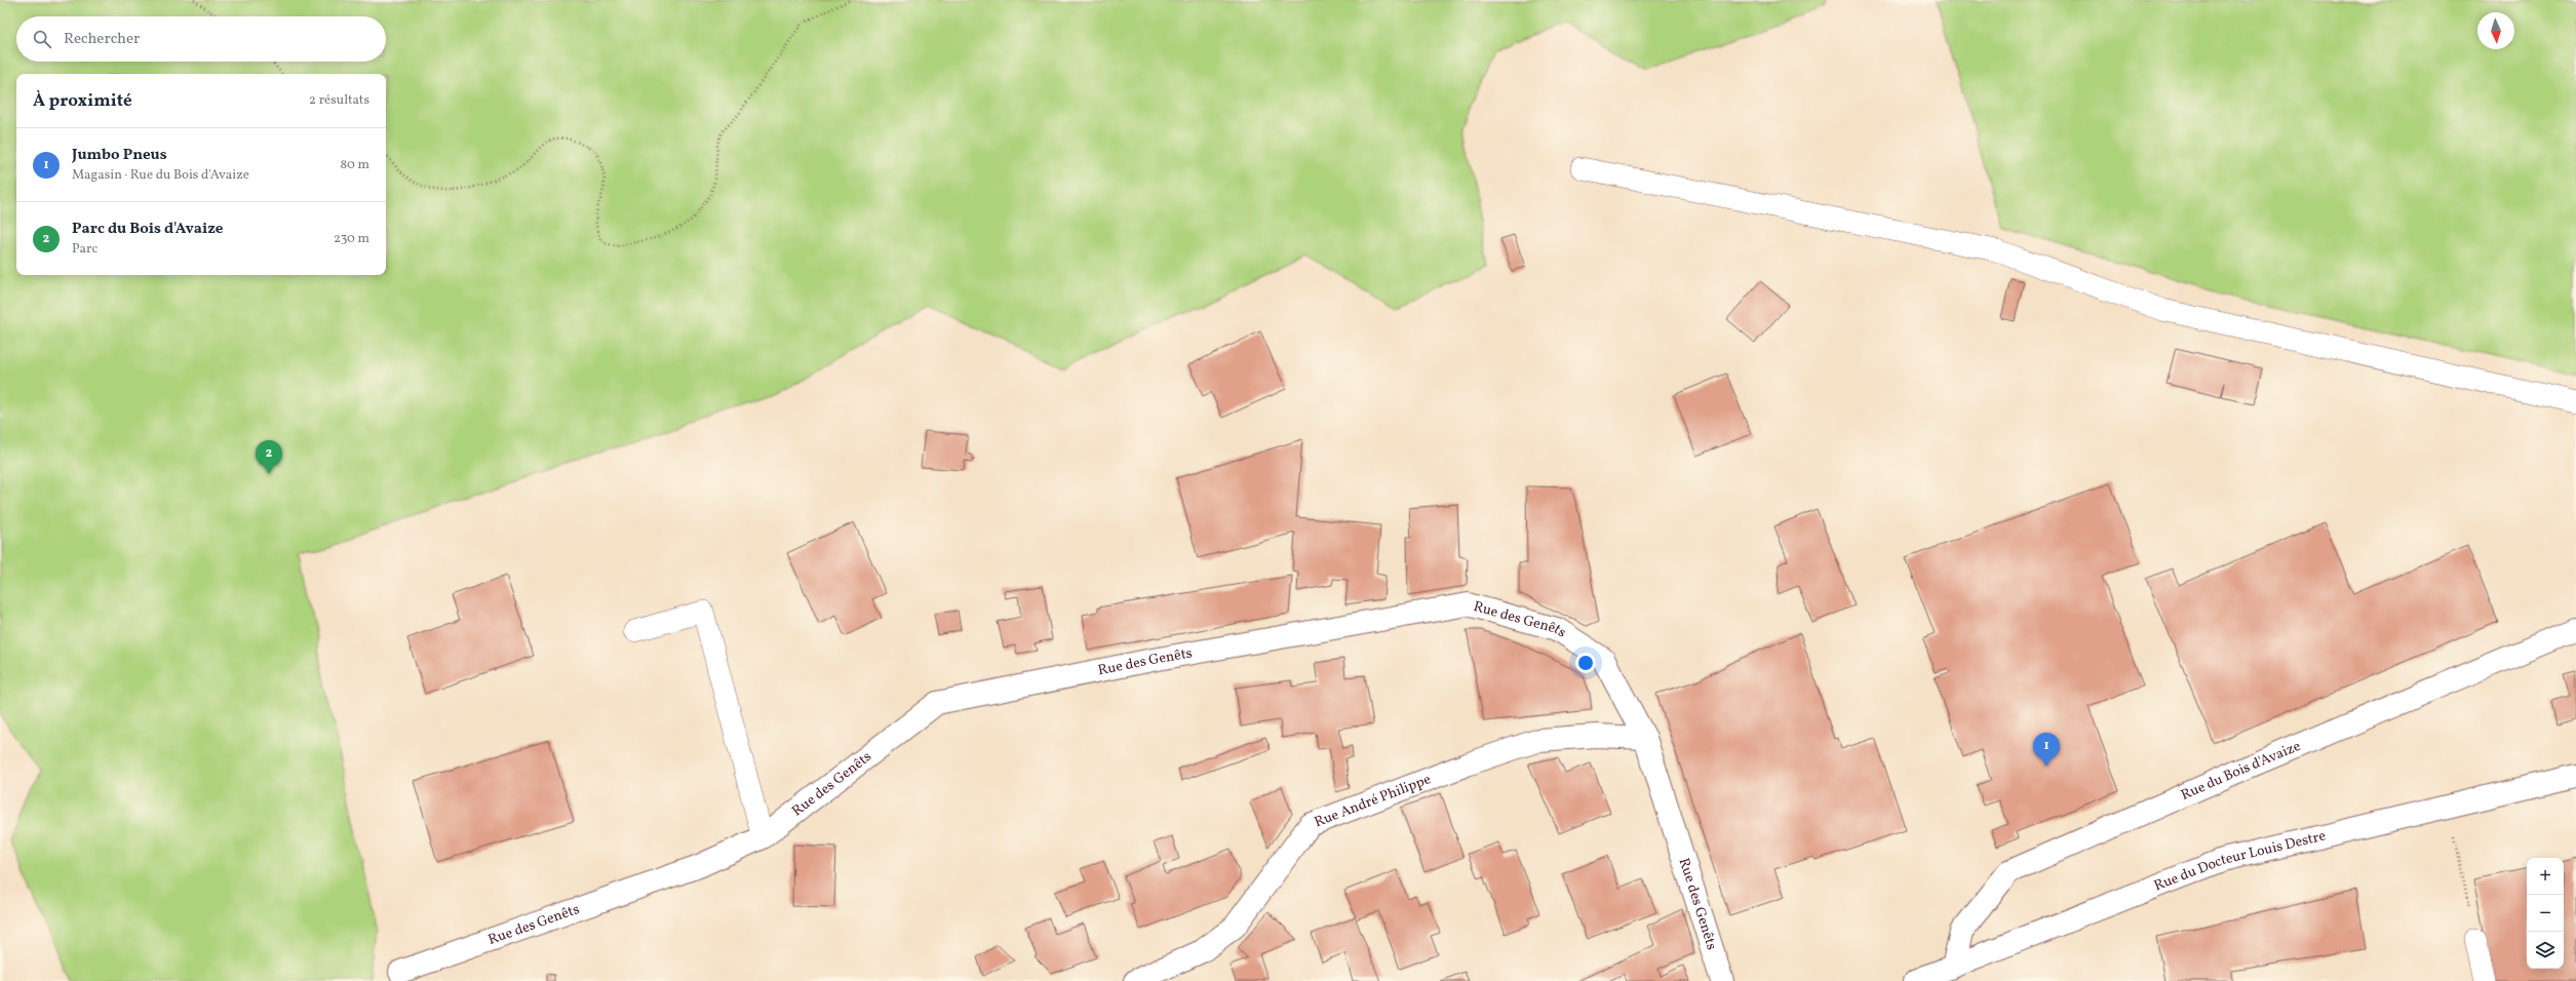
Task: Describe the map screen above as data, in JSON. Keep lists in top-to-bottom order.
{
  "streets": {
    "street": [
      "Rue des Genêts",
      "Rue du Bois d'Avaize",
      "Rue André Philippe",
      "Rue du Docteur Louis Destre"
    ]
  },
  "crossings": [
    ["Rue des Genêts", "Rue André Philippe"],
    ["Rue du Bois d'Avaize", "Rue du Docteur Louis Destre"]
  ],
  "north": "bottom",
  "page": {
    "search": "Rechercher",
    "heading": ["À proximité", "2 résultats"],
    "list": [
      {
        "mark": "1",
        "name": "Jumbo Pneus",
        "note": "Magasin · Rue du Bois d'Avaize",
        "value": "80 m"
      },
      {
        "mark": "2",
        "name": "Parc du Bois d'Avaize",
        "note": "Parc",
        "value": "230 m"
      }
    ],
    "pins": ["2", "1"],
    "map_buttons": ["+", "−"]
  }
}
